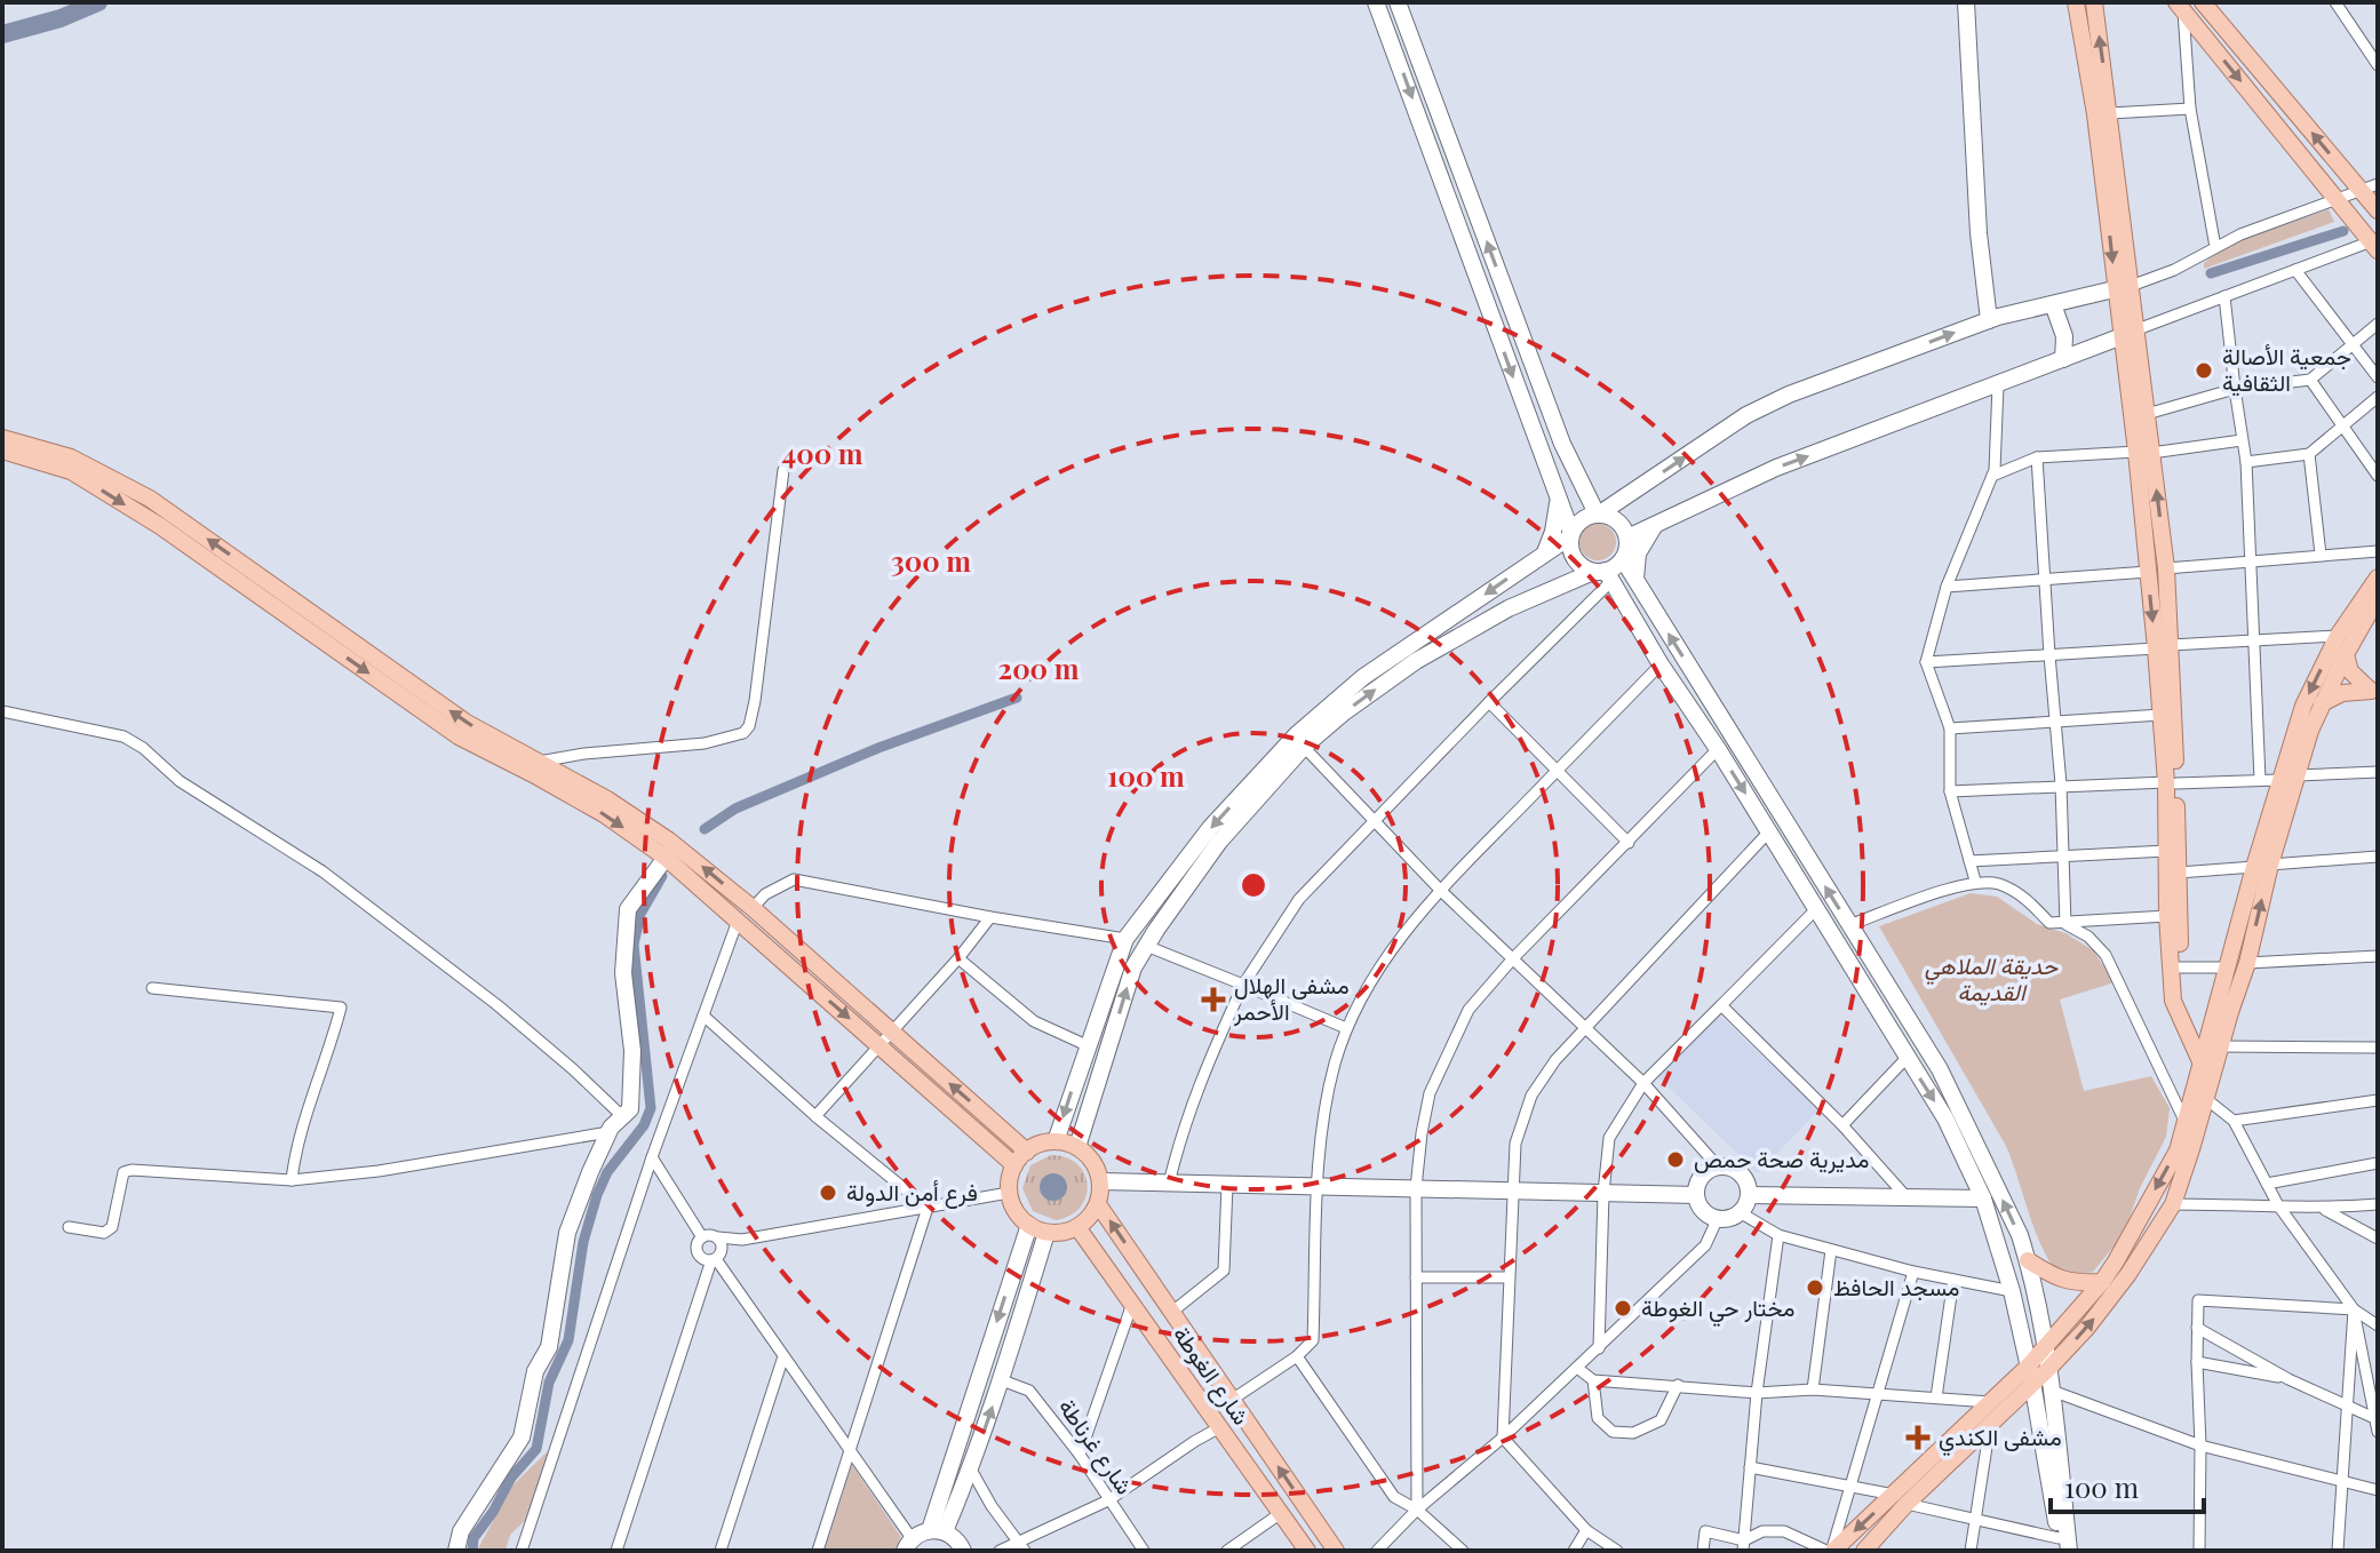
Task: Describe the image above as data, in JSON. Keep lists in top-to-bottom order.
{
  "streets": {
    "main road": ["شارع الغوطة"],
    "street": ["شارع غرناطة"]
  },
  "parks": ["حديقة الملاهي القديمة"],
  "places": {
    "other": [
      "جمعية الأصالة الثقافية",
      "مديرية صحة حمص",
      "فرع أمن الدولة",
      "مسجد الحافظ",
      "مختار حي الغوطة"
    ],
    "health": ["مشفى الهلال الأحمر", "مشفى الكندي"]
  },
  "scale_bar": "100 m",
  "rings": [
    "400 m",
    "300 m",
    "200 m",
    "100 m"
  ]
}
